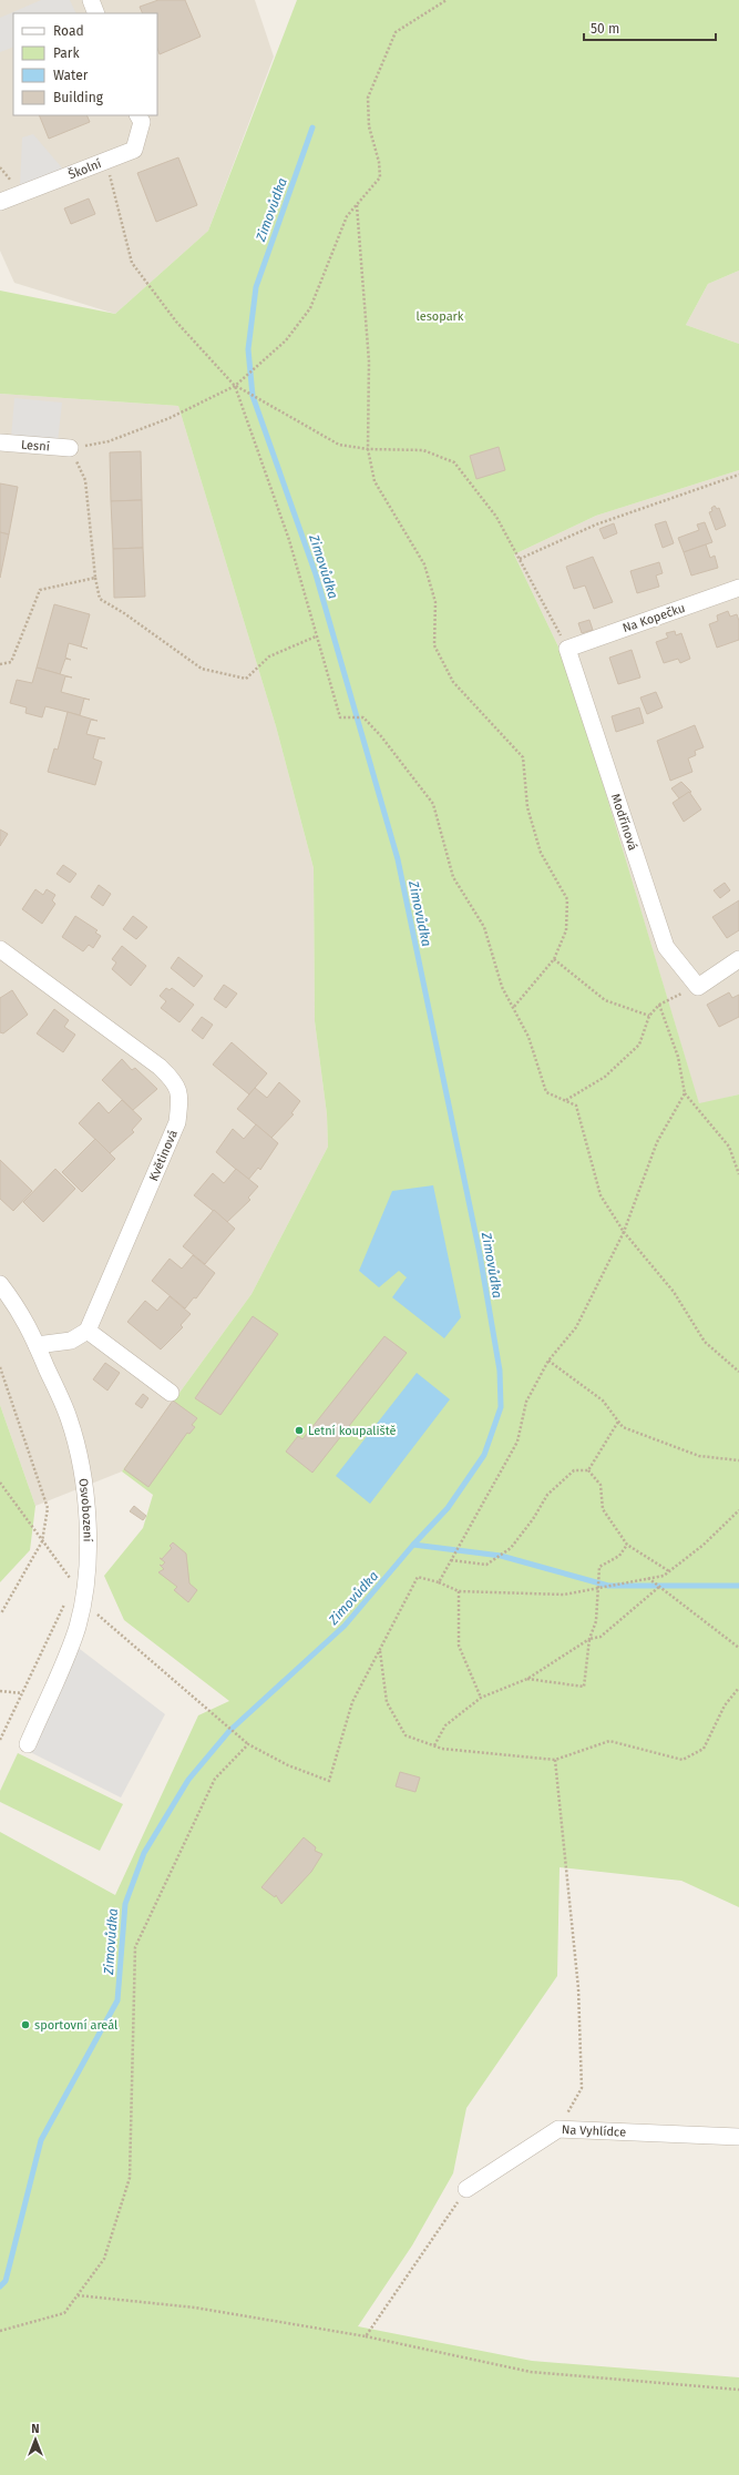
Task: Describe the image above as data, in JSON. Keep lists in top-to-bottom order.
{
  "streets": {
    "street": [
      "Školní",
      "Lesní",
      "Na Kopečku",
      "Modřínová",
      "Květinová",
      "Osvobození",
      "Na Vyhlídce"
    ]
  },
  "crossings": [
    ["Na Kopečku", "Modřínová"]
  ],
  "water": ["Zimovůdka"],
  "parks": ["lesopark"],
  "places": ["Letní koupaliště", "sportovní areál"],
  "legend": [
    "Road",
    "Park",
    "Water",
    "Building"
  ],
  "scale_bar": "50 m",
  "north": "top"
}
